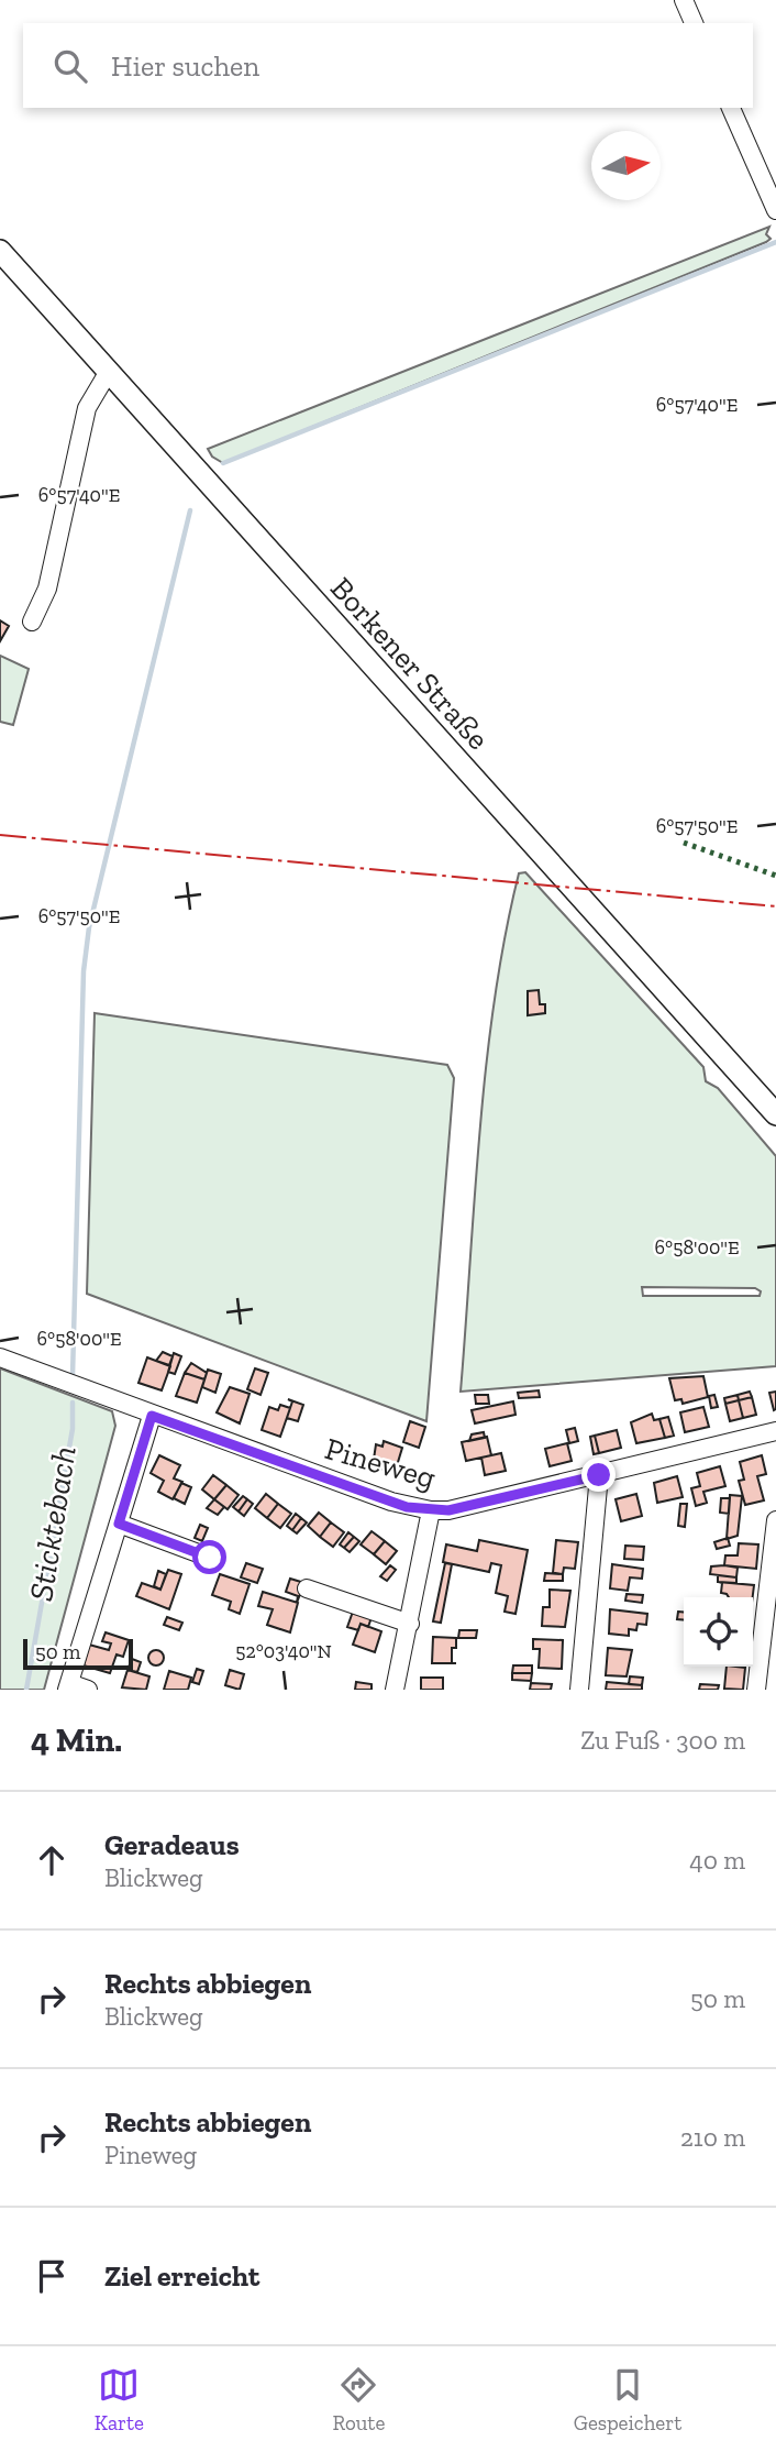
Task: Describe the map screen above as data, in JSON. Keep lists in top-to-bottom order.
{
  "streets": {
    "main road": ["Borkener Straße"],
    "street": ["Pineweg"]
  },
  "water": ["Sticktebach"],
  "scale_bar": "50 m",
  "north": "right",
  "page": {
    "search": "Hier suchen",
    "scale": "50 m",
    "heading": ["4 Min.", "Zu Fuß · 300 m"],
    "list": [
      ["Geradeaus", "Blickweg", "40 m"],
      ["Rechts abbiegen", "Blickweg", "50 m"],
      ["Rechts abbiegen", "Pineweg", "210 m"],
      "Ziel erreicht"
    ],
    "nav": ["Karte", "Route", "Gespeichert"]
  },
  "coordinates": [
    "6°57'40\"E",
    "6°57'50\"E",
    "6°58'00\"E",
    "52°03'40\"N"
  ]
}
